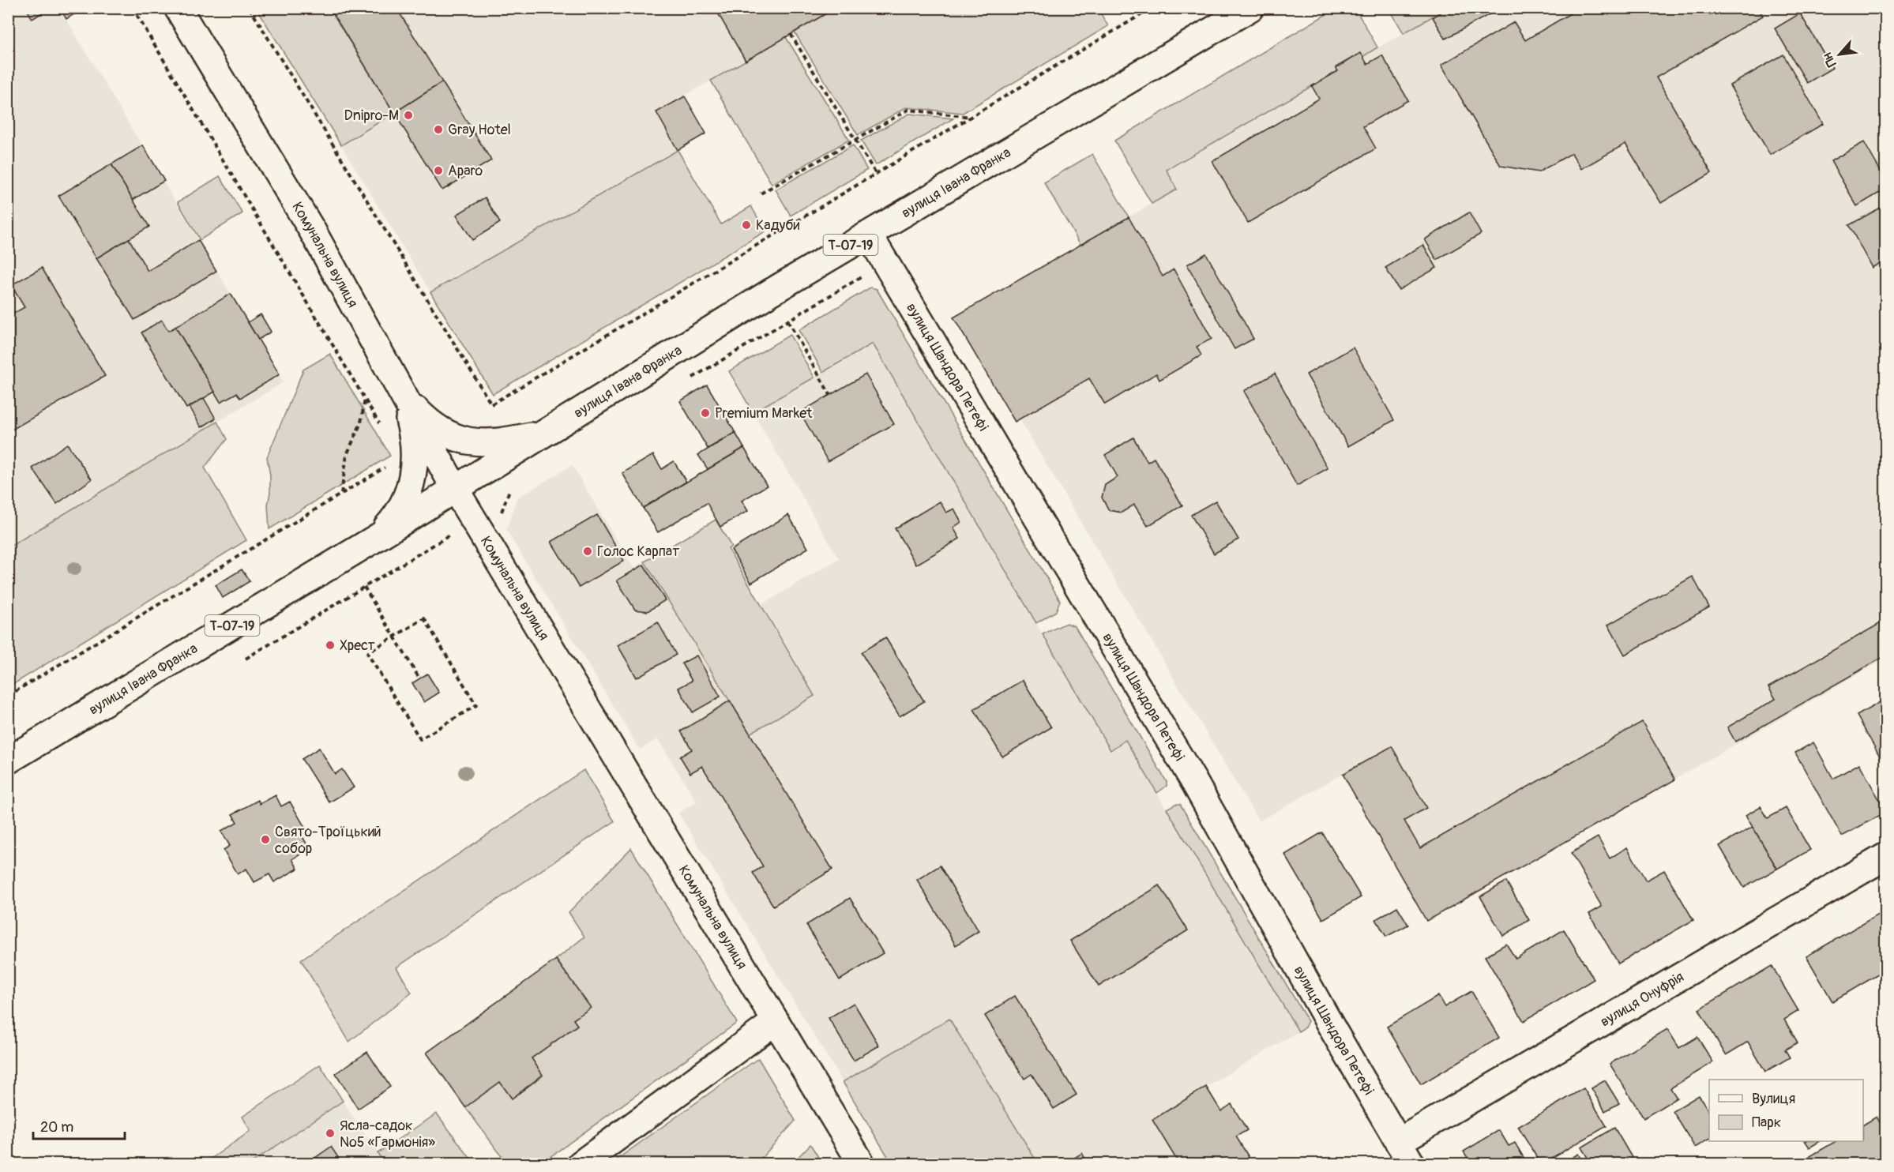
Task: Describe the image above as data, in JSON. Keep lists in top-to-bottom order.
{
  "streets": {
    "main road": [
      "вулиця Івана Франка",
      "Т-07-19",
      "Комунальна вулиця",
      "вулиця Шандора Петефі",
      "вулиця Онуфрія"
    ]
  },
  "crossings": [
    ["вулиця Івана Франка", "Комунальна вулиця"],
    ["вулиця Івана Франка", "вулиця Шандора Петефі"],
    ["вулиця Шандора Петефі", "вулиця Онуфрія"]
  ],
  "places": [
    "Dnipro-M",
    "Gray Hotel",
    "Aparo",
    "Кадуби",
    "Premium Market",
    "Голос Карпат",
    "Хрест",
    "Свято-Троїцький собор",
    "Ясла-садок №5 «Гармонія»"
  ],
  "legend": ["Вулиця", "Парк"],
  "scale_bar": "20 m",
  "north": "bottom left"
}
